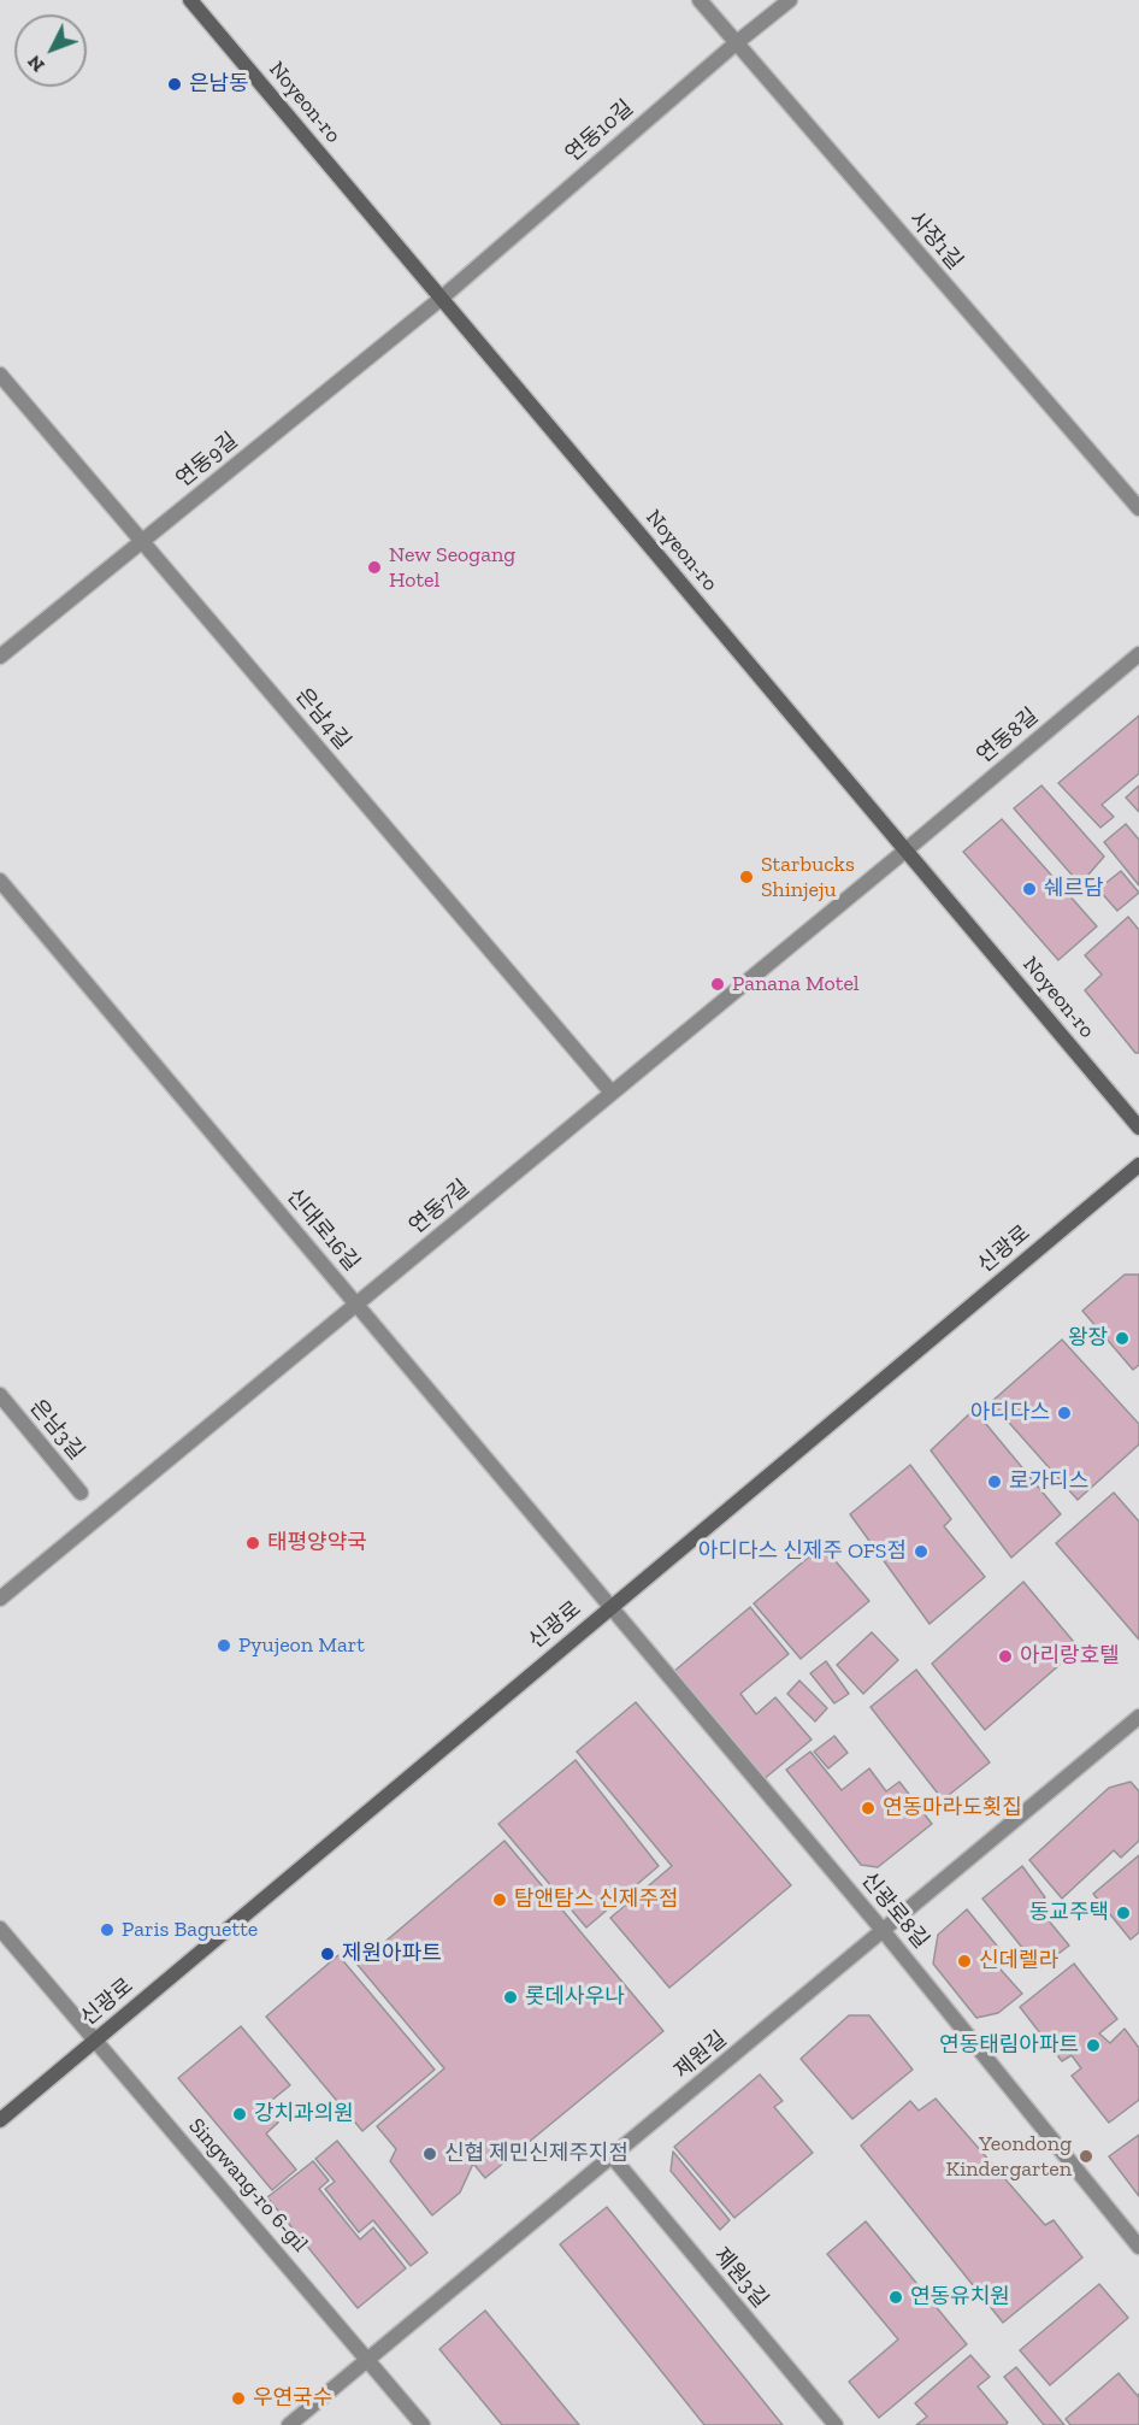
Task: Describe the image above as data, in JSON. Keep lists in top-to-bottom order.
{
  "streets": {
    "main road": ["Noyeon-ro", "신광로"],
    "street": [
      "연동10길",
      "사장1길",
      "연동9길",
      "은남4길",
      "연동8길",
      "연동7길",
      "신대로16길",
      "은남3길",
      "신광로8길",
      "제원길",
      "Singwang-ro 6-gil",
      "제원3길"
    ]
  },
  "crossings": [
    ["Noyeon-ro", "연동10길"],
    ["Noyeon-ro", "연동9길"],
    ["Noyeon-ro", "연동8길"],
    ["Noyeon-ro", "연동7길"],
    ["연동10길", "사장1길"],
    ["연동10길", "연동9길"],
    ["연동9길", "은남4길"],
    ["은남4길", "연동7길"],
    ["연동8길", "연동7길"],
    ["연동7길", "신대로16길"],
    ["신대로16길", "신광로"],
    ["신대로16길", "신광로8길"],
    ["신광로", "신광로8길"],
    ["신광로", "Singwang-ro 6-gil"],
    ["신광로8길", "제원길"],
    ["제원길", "Singwang-ro 6-gil"],
    ["제원길", "제원3길"]
  ],
  "places": [
    "은남동",
    "New Seogang Hotel",
    "Starbucks Shinjeju",
    "쉐르담",
    "Panana Motel",
    "왕장",
    "아디다스",
    "로가디스",
    "태평양약국",
    "아디다스 신제주 OFS점",
    "Pyujeon Mart",
    "아리랑호텔",
    "연동마라도횟집",
    "탐앤탐스 신제주점",
    "동교주택",
    "Paris Baguette",
    "제원아파트",
    "신데렐라",
    "롯데사우나",
    "연동태림아파트",
    "강치과의원",
    "신협 제민신제주지점",
    "Yeondong Kindergarten",
    "연동유치원",
    "우연국수"
  ],
  "north": "bottom left"
}
